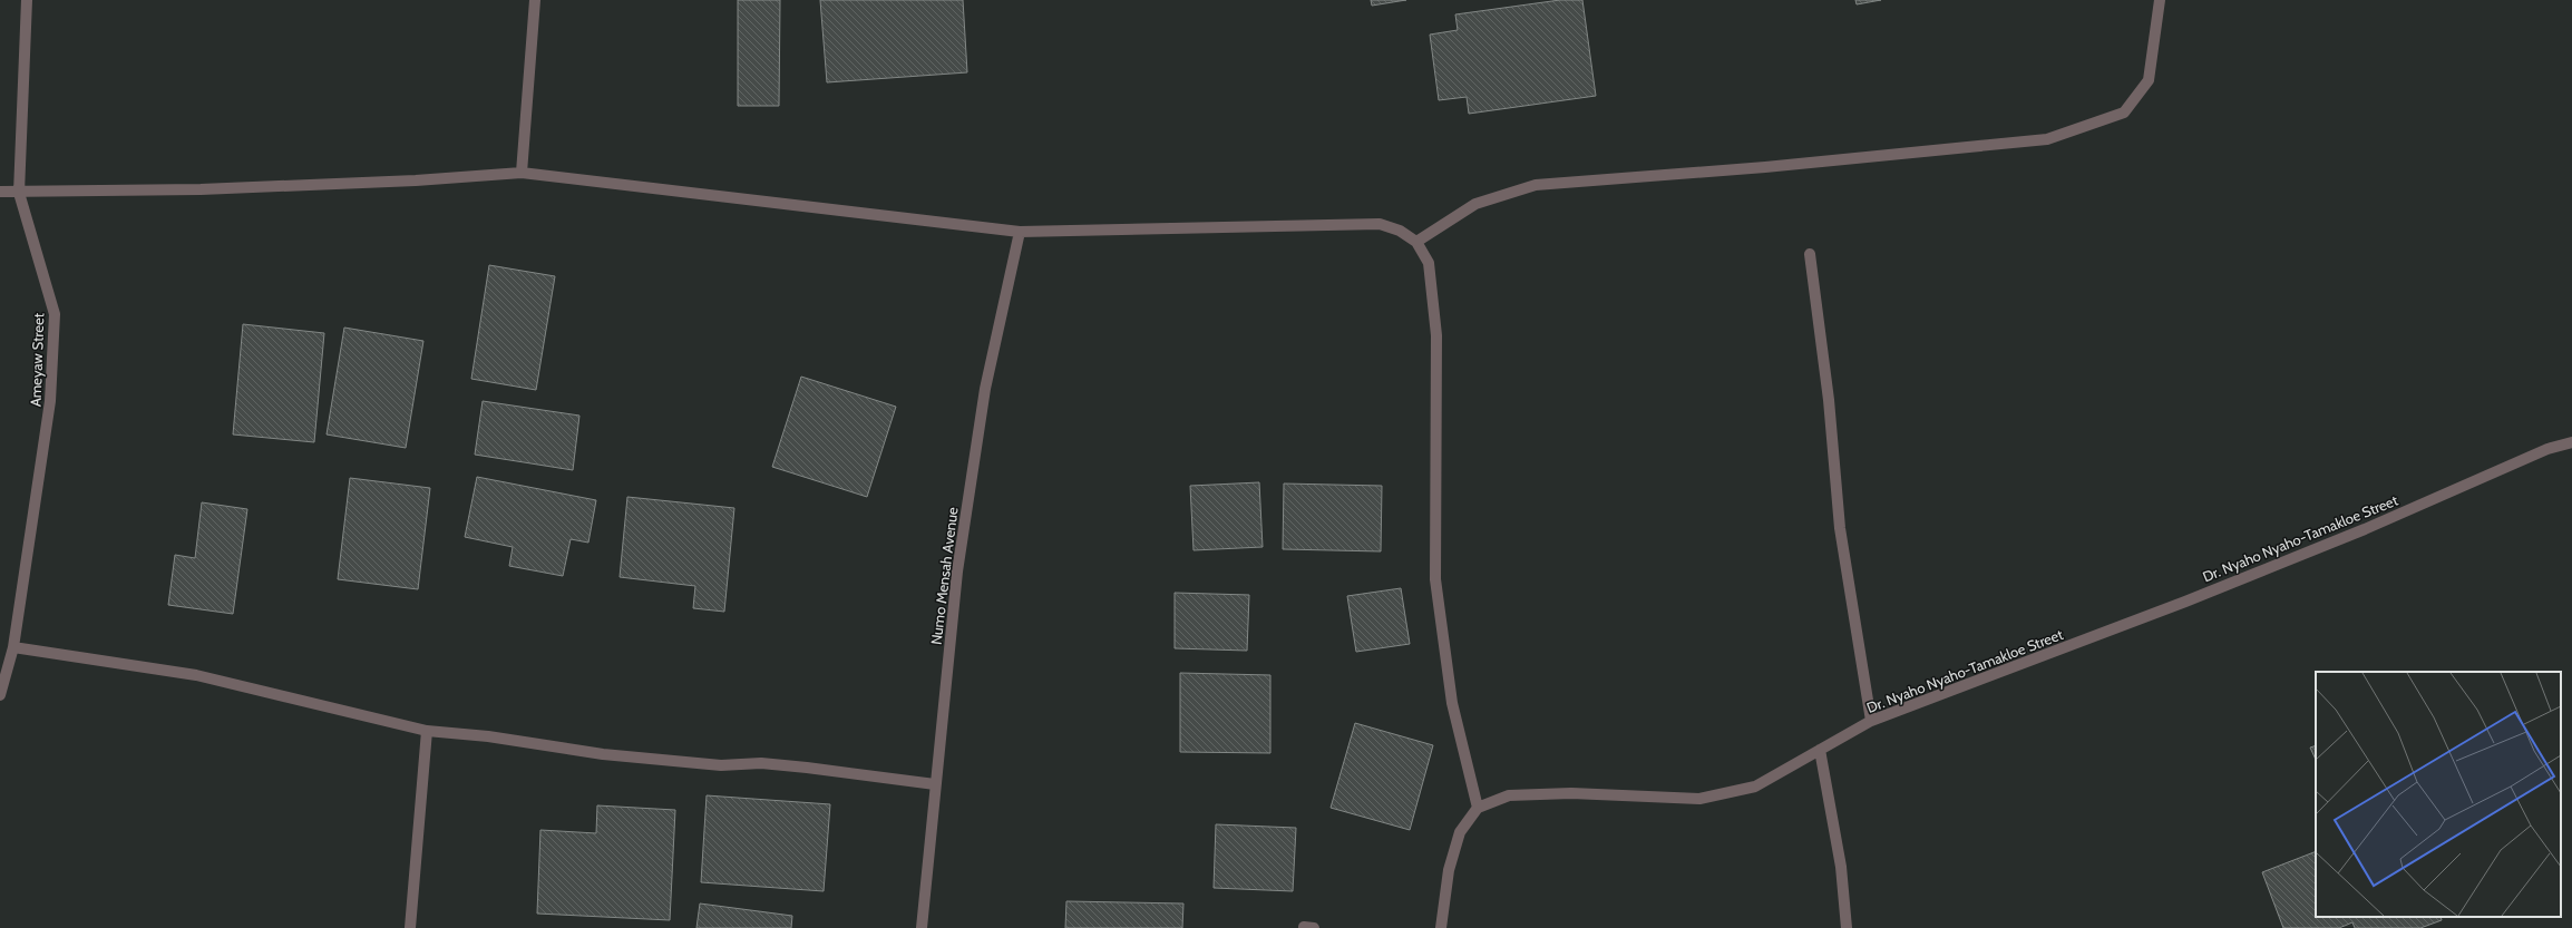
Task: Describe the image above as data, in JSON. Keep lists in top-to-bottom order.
{
  "streets": {
    "street": ["Ameyaw Street", "Dr. Nyaho Nyaho-Tamakloe Street", "Numo Mensah Avenue"]
  }
}
